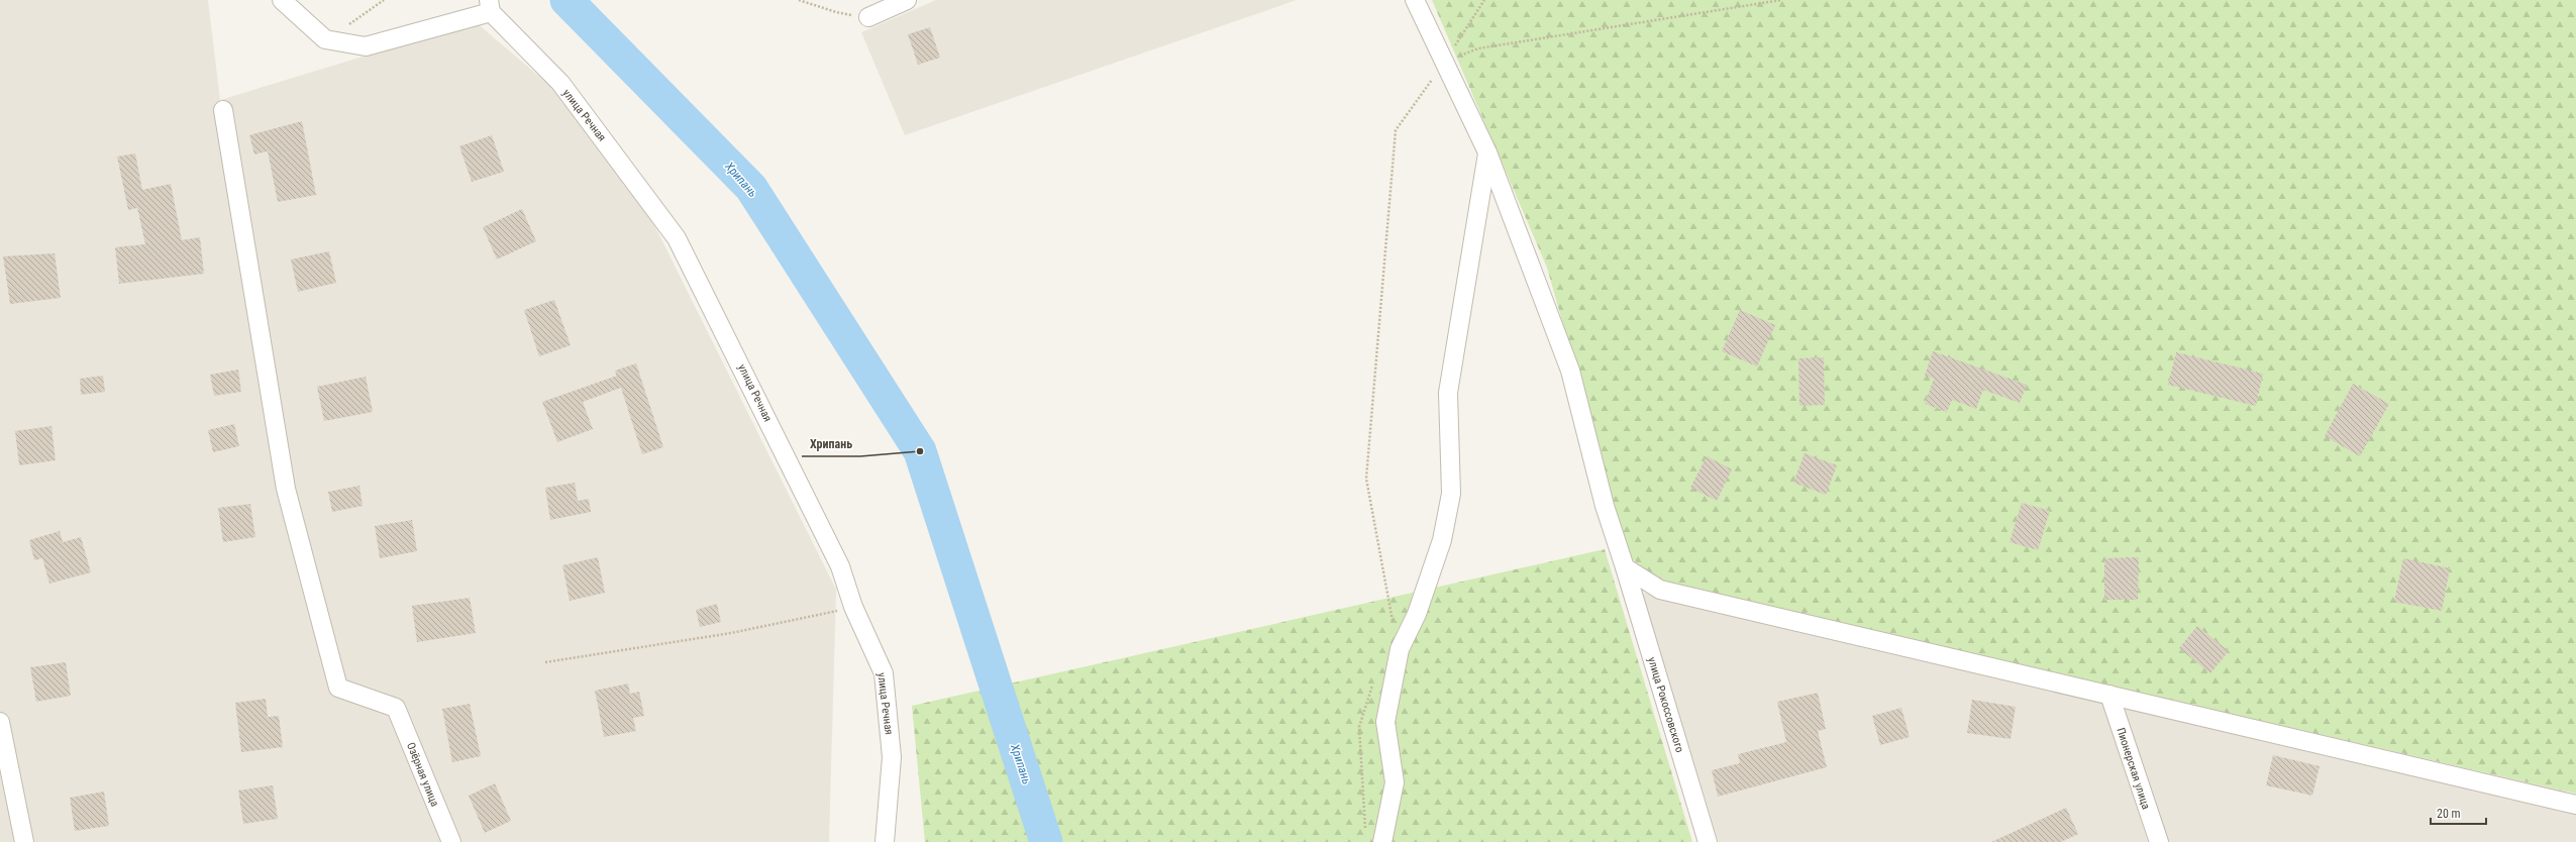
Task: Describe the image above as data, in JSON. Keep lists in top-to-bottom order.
{
  "streets": {
    "street": [
      "улица Речная",
      "улица Рокоссовского",
      "Пионерская улица",
      "Озёрная улица"
    ]
  },
  "water": ["Хрипань"],
  "places": ["Хрипань"],
  "scale_bar": "20 m"
}
